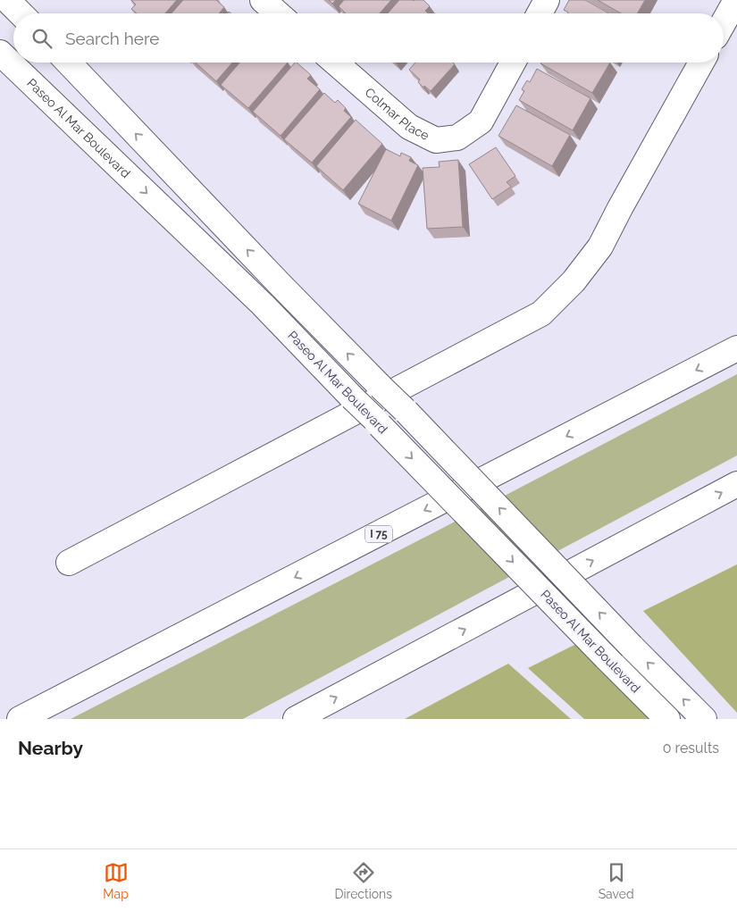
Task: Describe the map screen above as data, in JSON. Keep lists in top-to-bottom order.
{
  "streets": {
    "main road": ["Colmar Place", "Paseo Al Mar Boulevard", "I 75"]
  },
  "page": {
    "search": "Search here",
    "heading": ["Nearby", "0 results"],
    "nav": ["Map", "Directions", "Saved"]
  }
}
